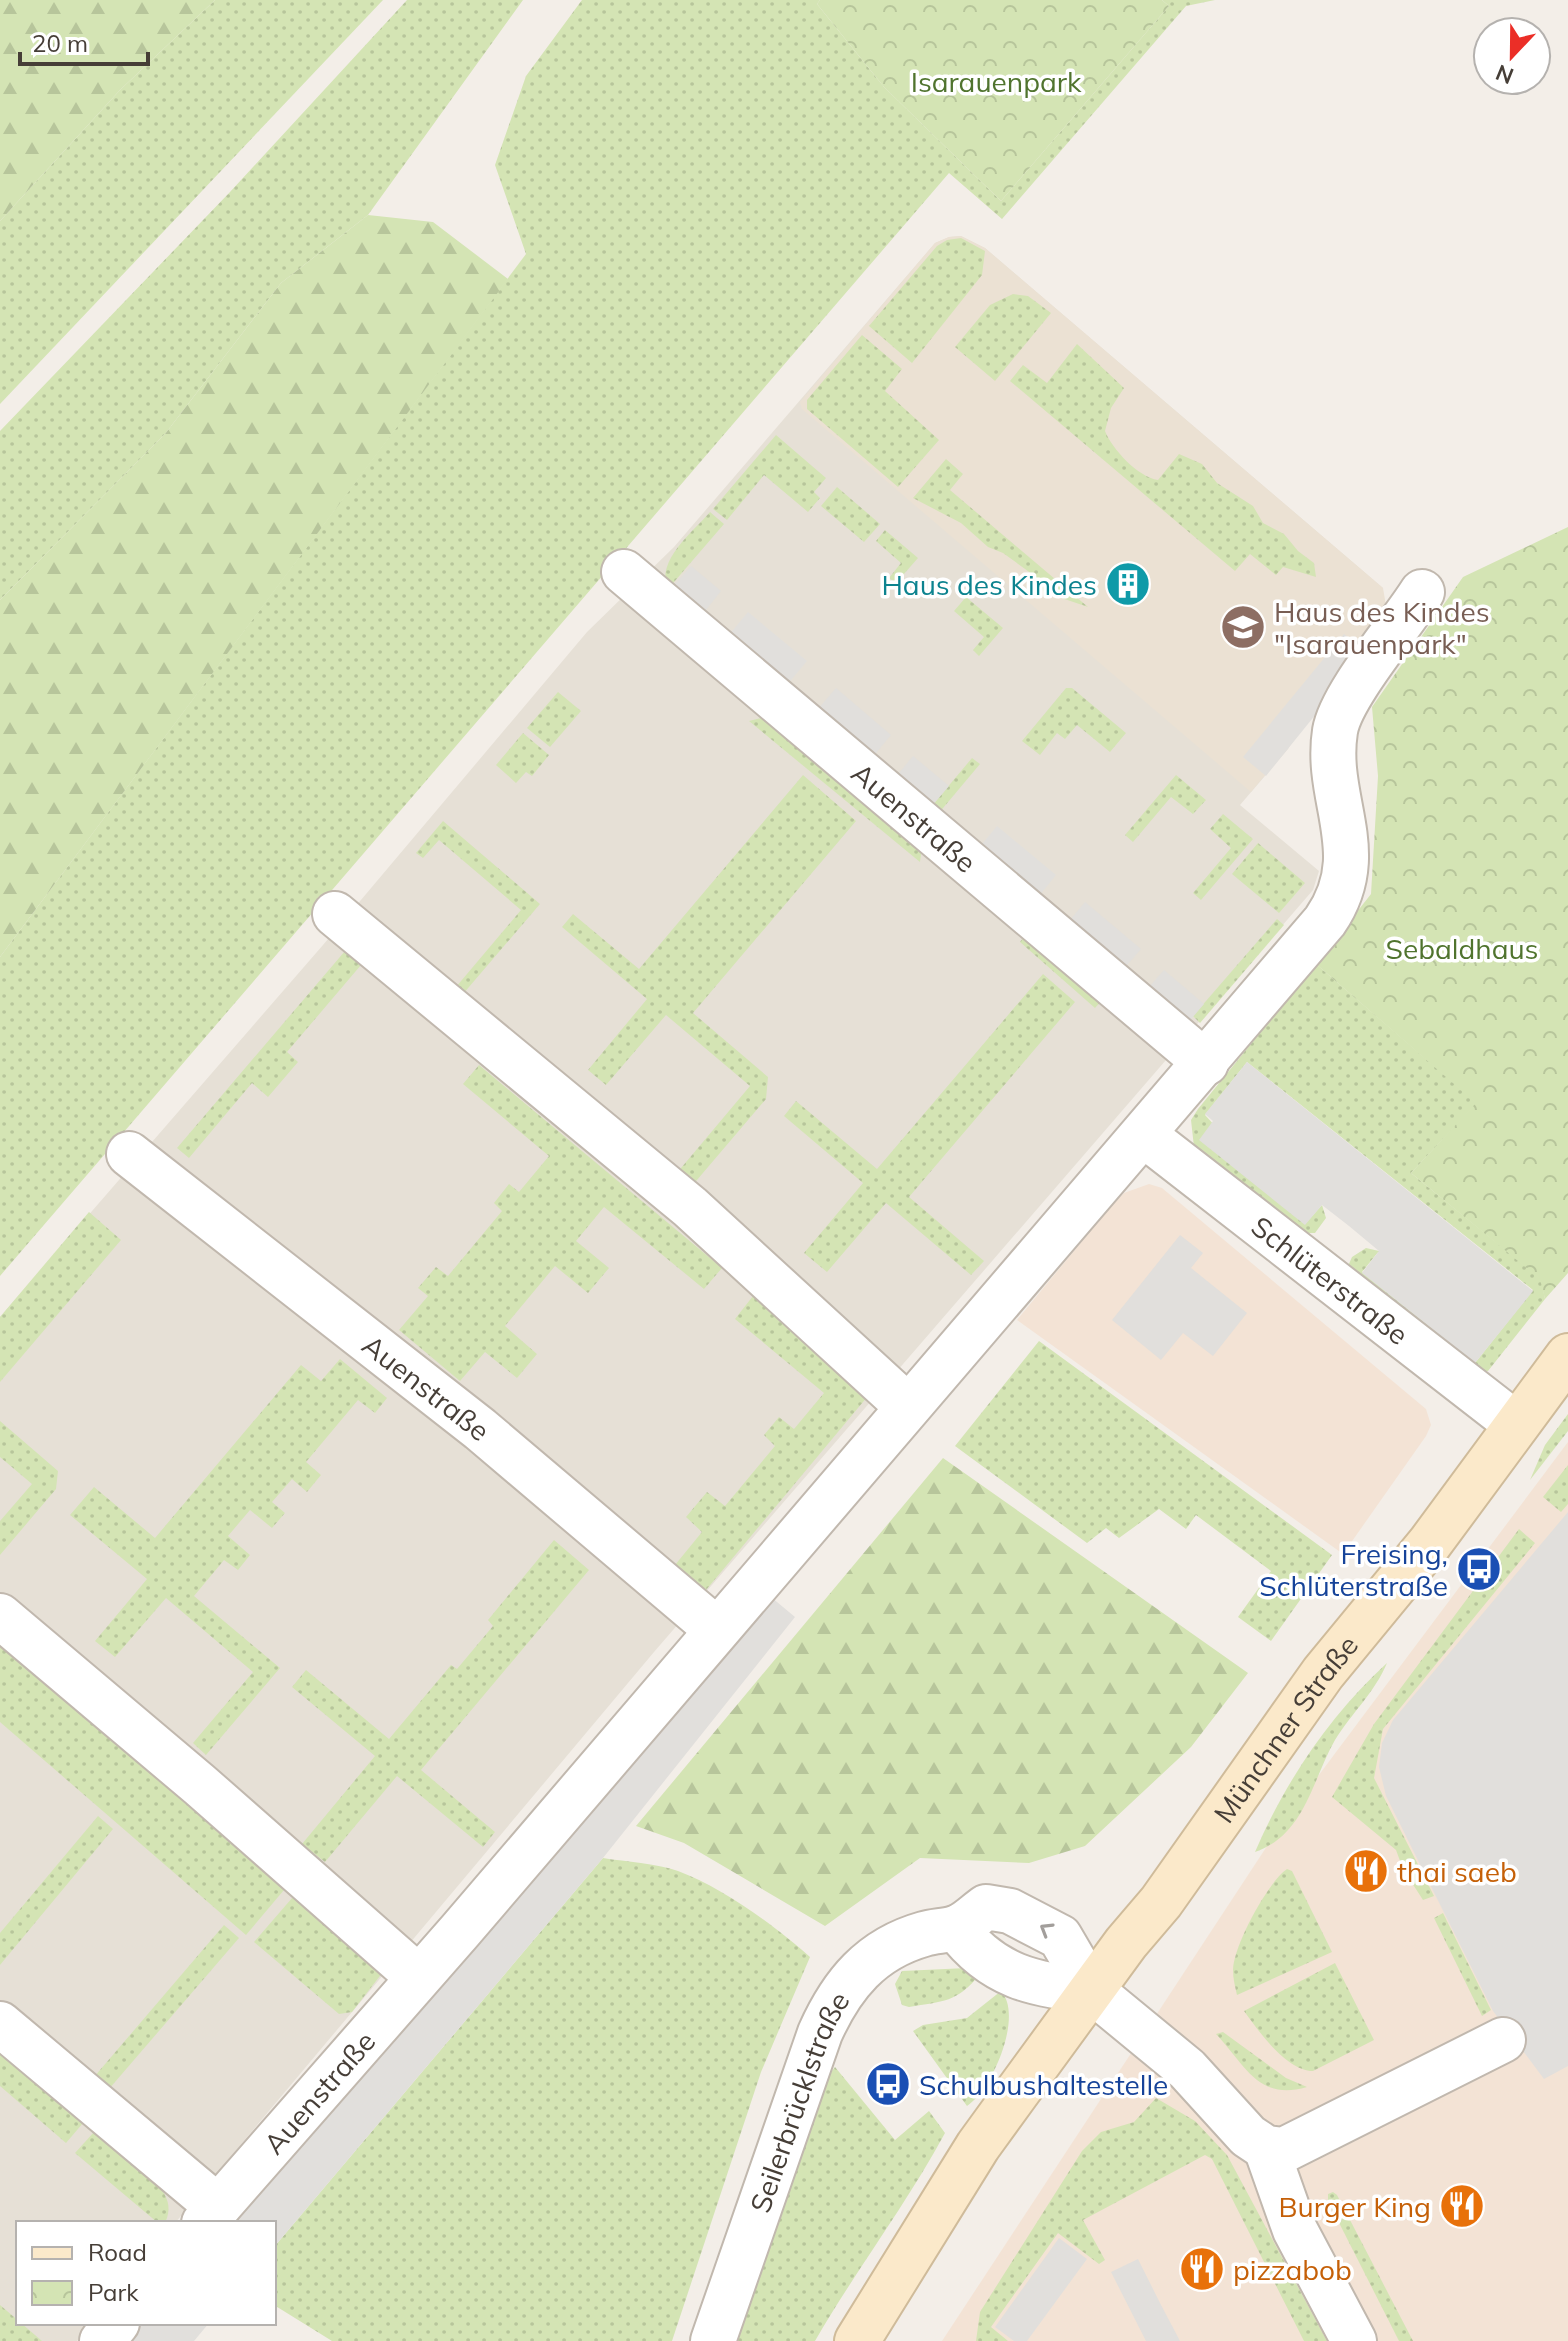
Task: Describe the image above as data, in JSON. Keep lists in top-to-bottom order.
{
  "streets": {
    "main road": ["Münchner Straße"],
    "street": ["Auenstraße", "Schlüterstraße", "Seilerbrücklstraße"]
  },
  "crossings": [
    ["Auenstraße", "Schlüterstraße"],
    ["Schlüterstraße", "Münchner Straße"],
    ["Münchner Straße", "Seilerbrücklstraße"]
  ],
  "parks": ["Isarauenpark", "Sebaldhaus"],
  "places": {
    "building": ["Haus des Kindes"],
    "school or university": ["Haus des Kindes \"Isarauenpark\""],
    "bus stop": ["Freising, Schlüterstraße", "Schulbushaltestelle"],
    "restaurant": ["thai saeb", "Burger King", "pizzabob"]
  },
  "legend": ["Road", "Park"],
  "scale_bar": "20 m",
  "north": "bottom"
}
